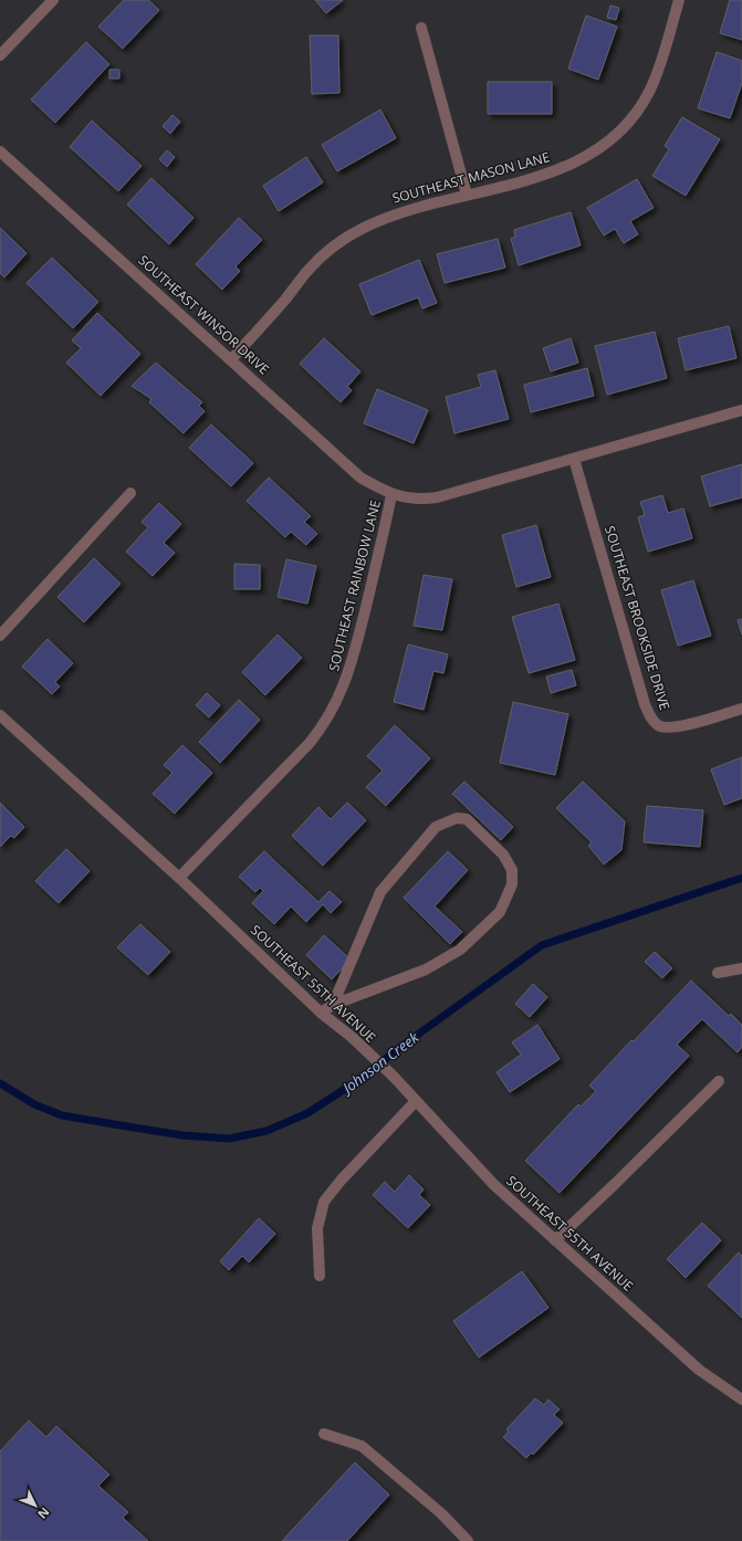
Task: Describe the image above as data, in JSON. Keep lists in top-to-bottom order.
{
  "streets": {
    "street": [
      "SOUTHEAST MASON LANE",
      "SOUTHEAST WINSOR DRIVE",
      "SOUTHEAST RAINBOW LANE",
      "SOUTHEAST BROOKSIDE DRIVE",
      "SOUTHEAST 55TH AVENUE"
    ]
  },
  "crossings": [
    ["SOUTHEAST MASON LANE", "SOUTHEAST WINSOR DRIVE"],
    ["SOUTHEAST WINSOR DRIVE", "SOUTHEAST RAINBOW LANE"],
    ["SOUTHEAST RAINBOW LANE", "SOUTHEAST BROOKSIDE DRIVE"],
    ["SOUTHEAST RAINBOW LANE", "SOUTHEAST 55TH AVENUE"]
  ],
  "water": ["Johnson Creek"],
  "north": "bottom right"
}
